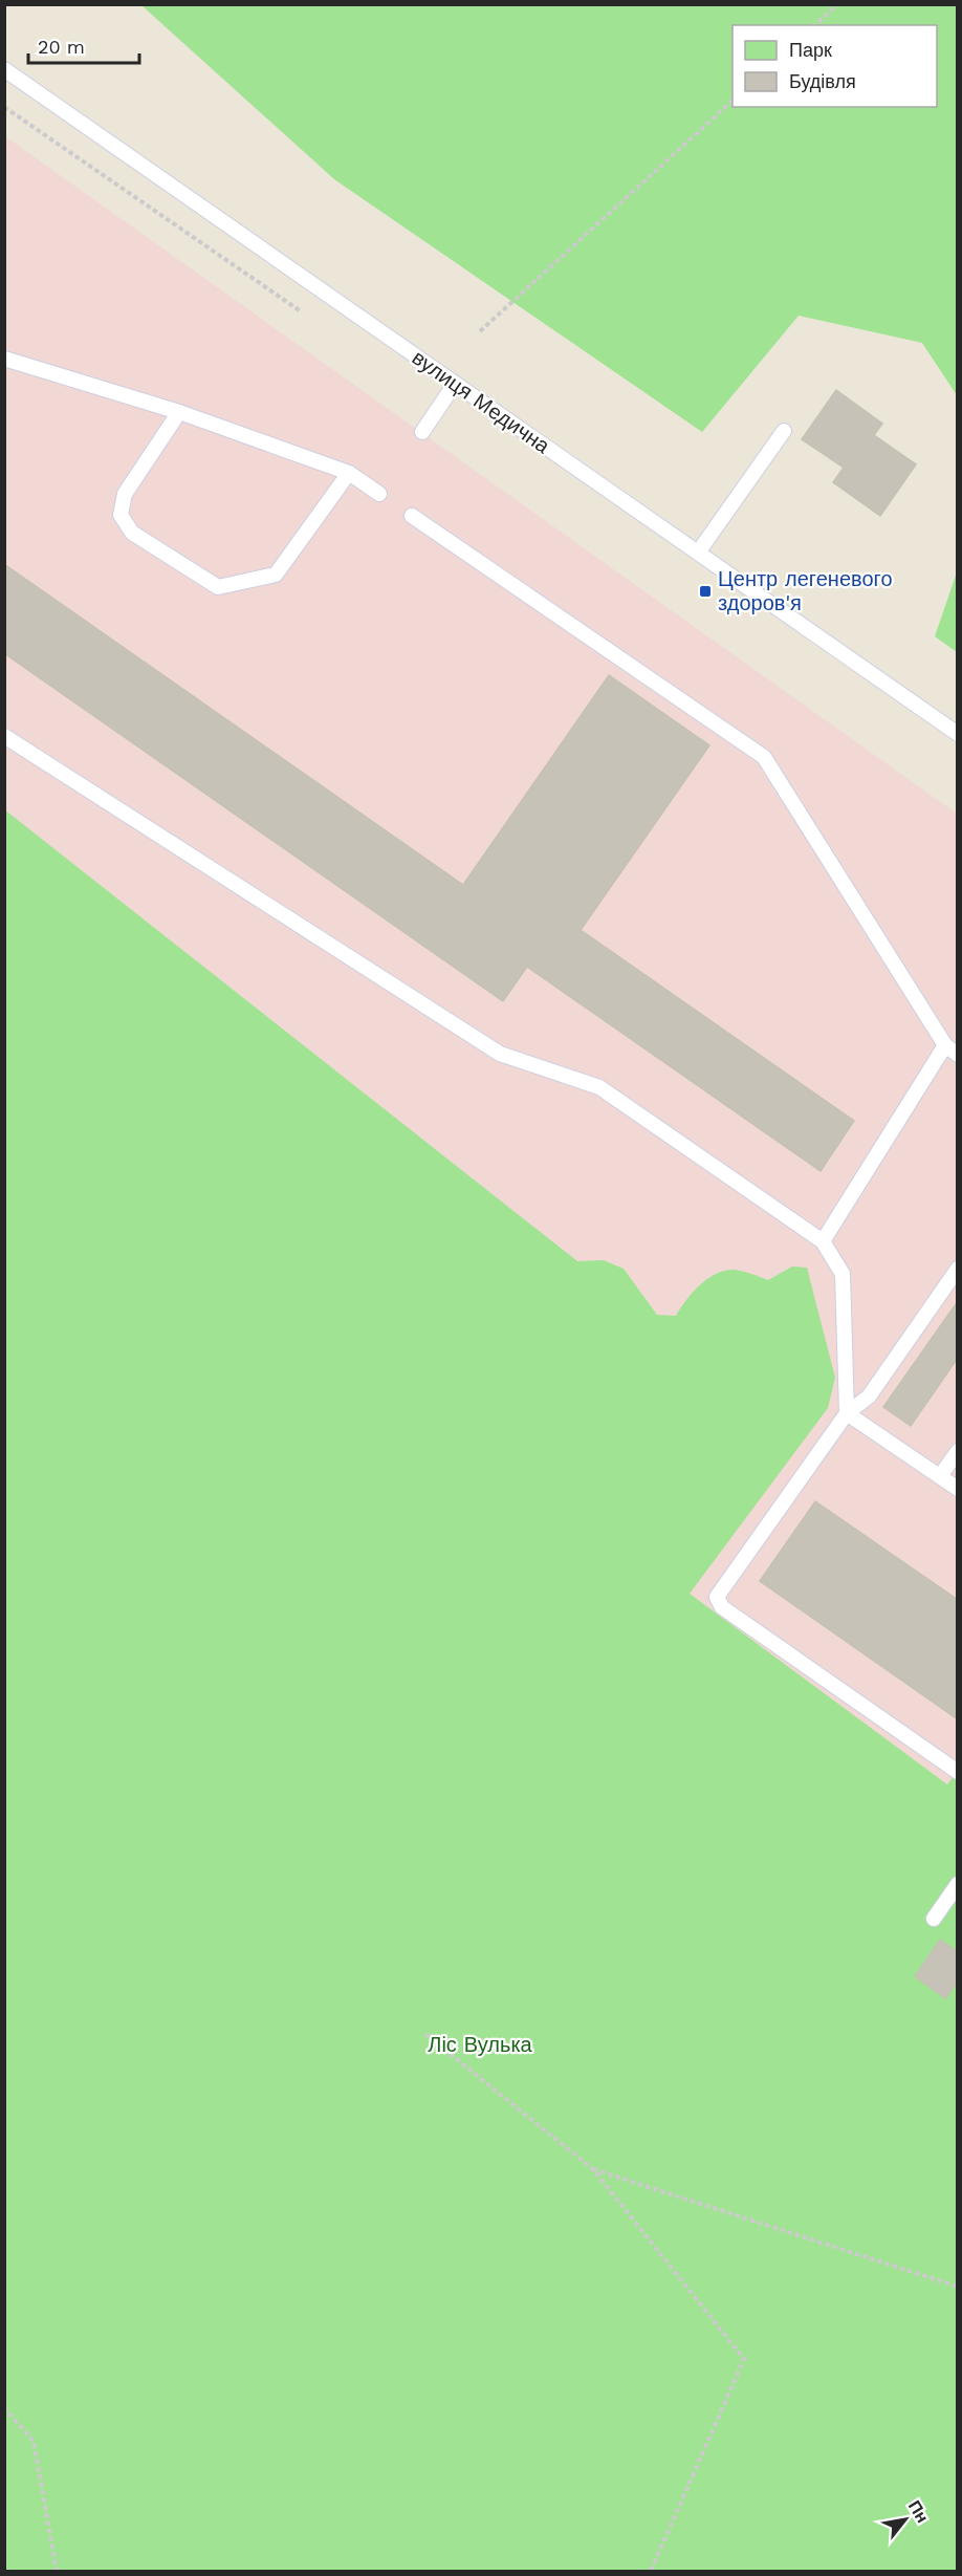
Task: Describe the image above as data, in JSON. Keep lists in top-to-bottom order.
{
  "streets": {
    "lane": ["вулиця Медична"]
  },
  "parks": ["Ліс Вулька"],
  "places": {
    "transit": ["Центр легеневого здоров'я"]
  },
  "legend": ["Парк", "Будівля"],
  "scale_bar": "20 m",
  "north": "top right"
}
